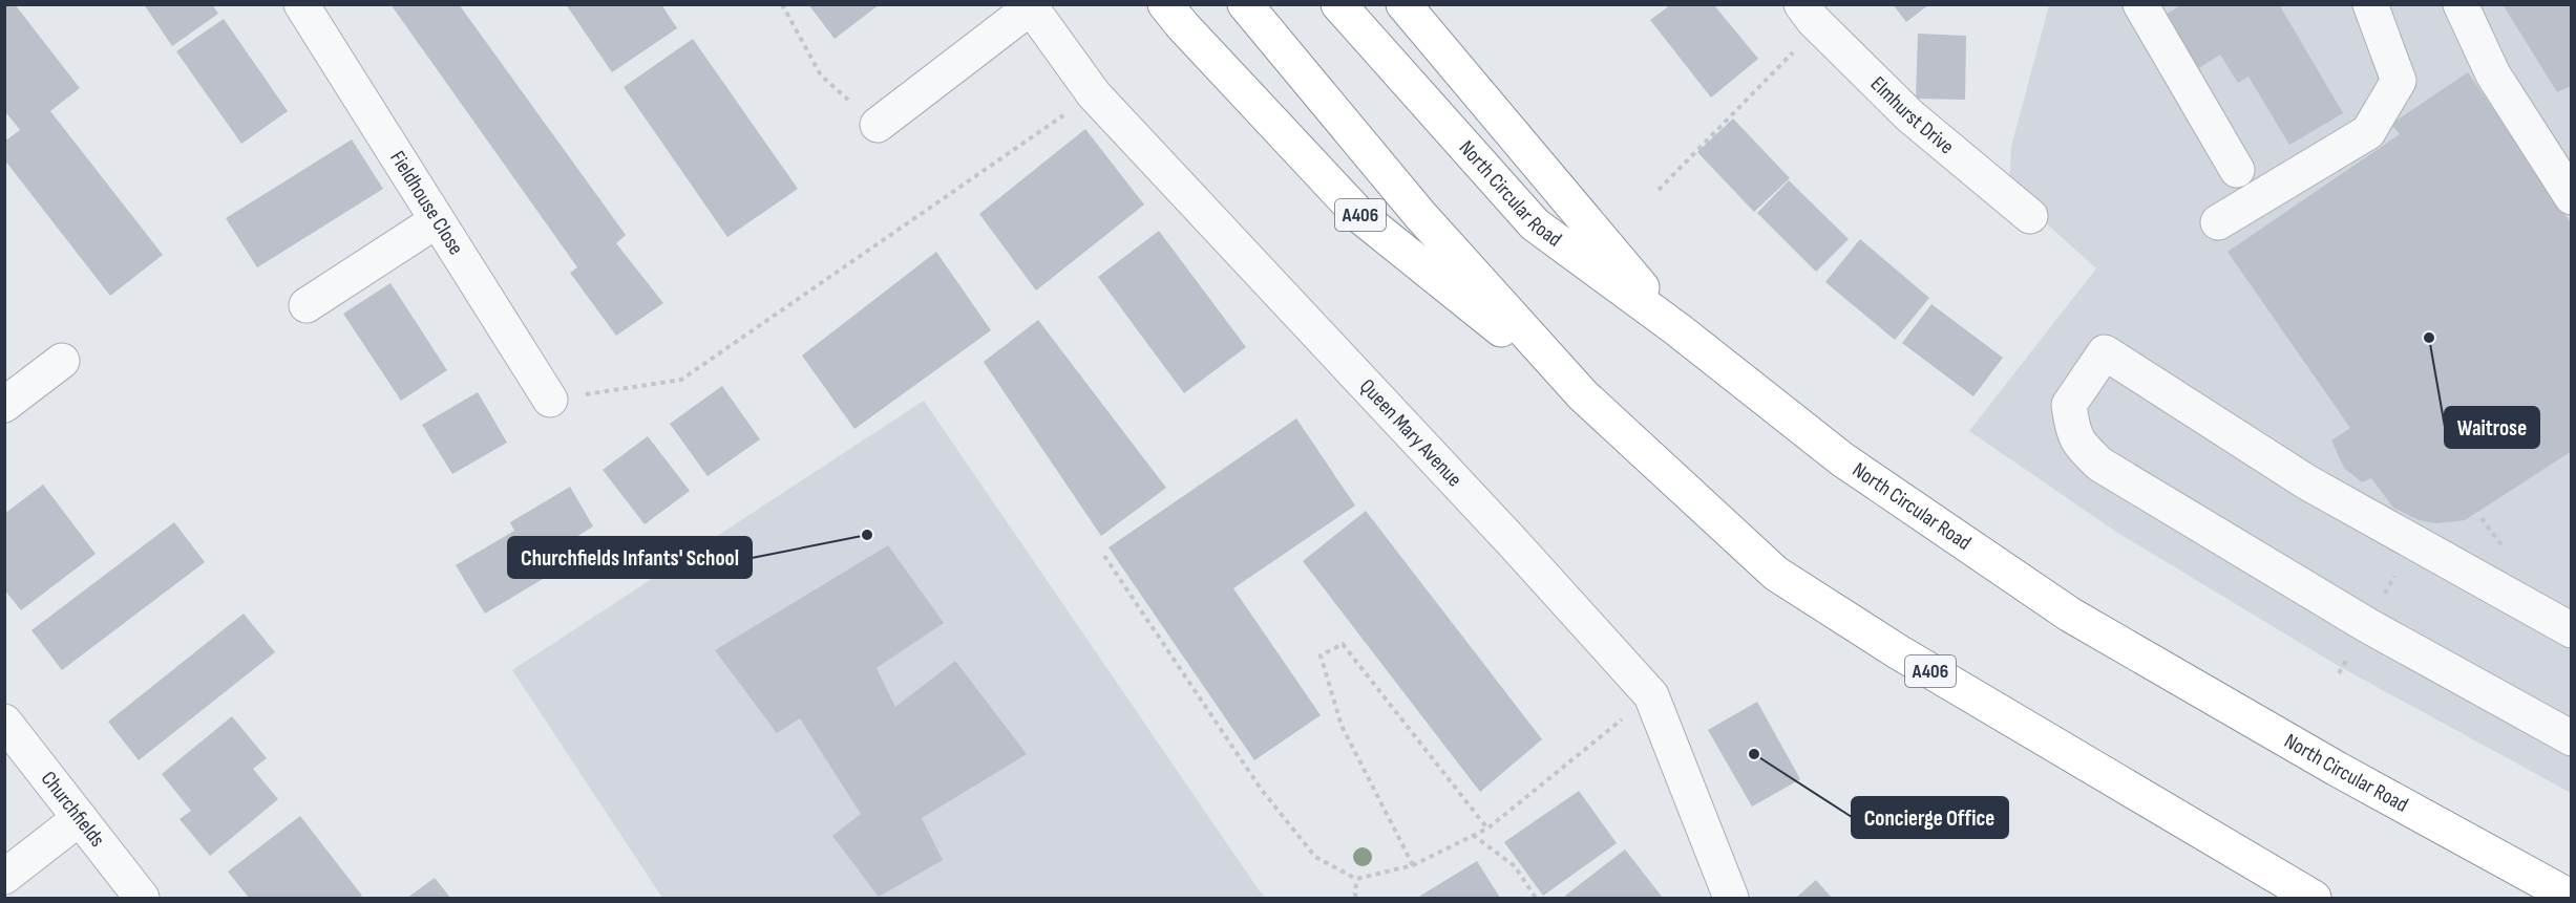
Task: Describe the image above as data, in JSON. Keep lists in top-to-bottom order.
{
  "streets": {
    "highway": ["North Circular Road", "A406"],
    "street": [
      "Elmhurst Drive",
      "Fieldhouse Close",
      "Queen Mary Avenue",
      "Churchfields"
    ]
  },
  "places": ["Waitrose", "Churchfields Infants' School", "Concierge Office"]
}
